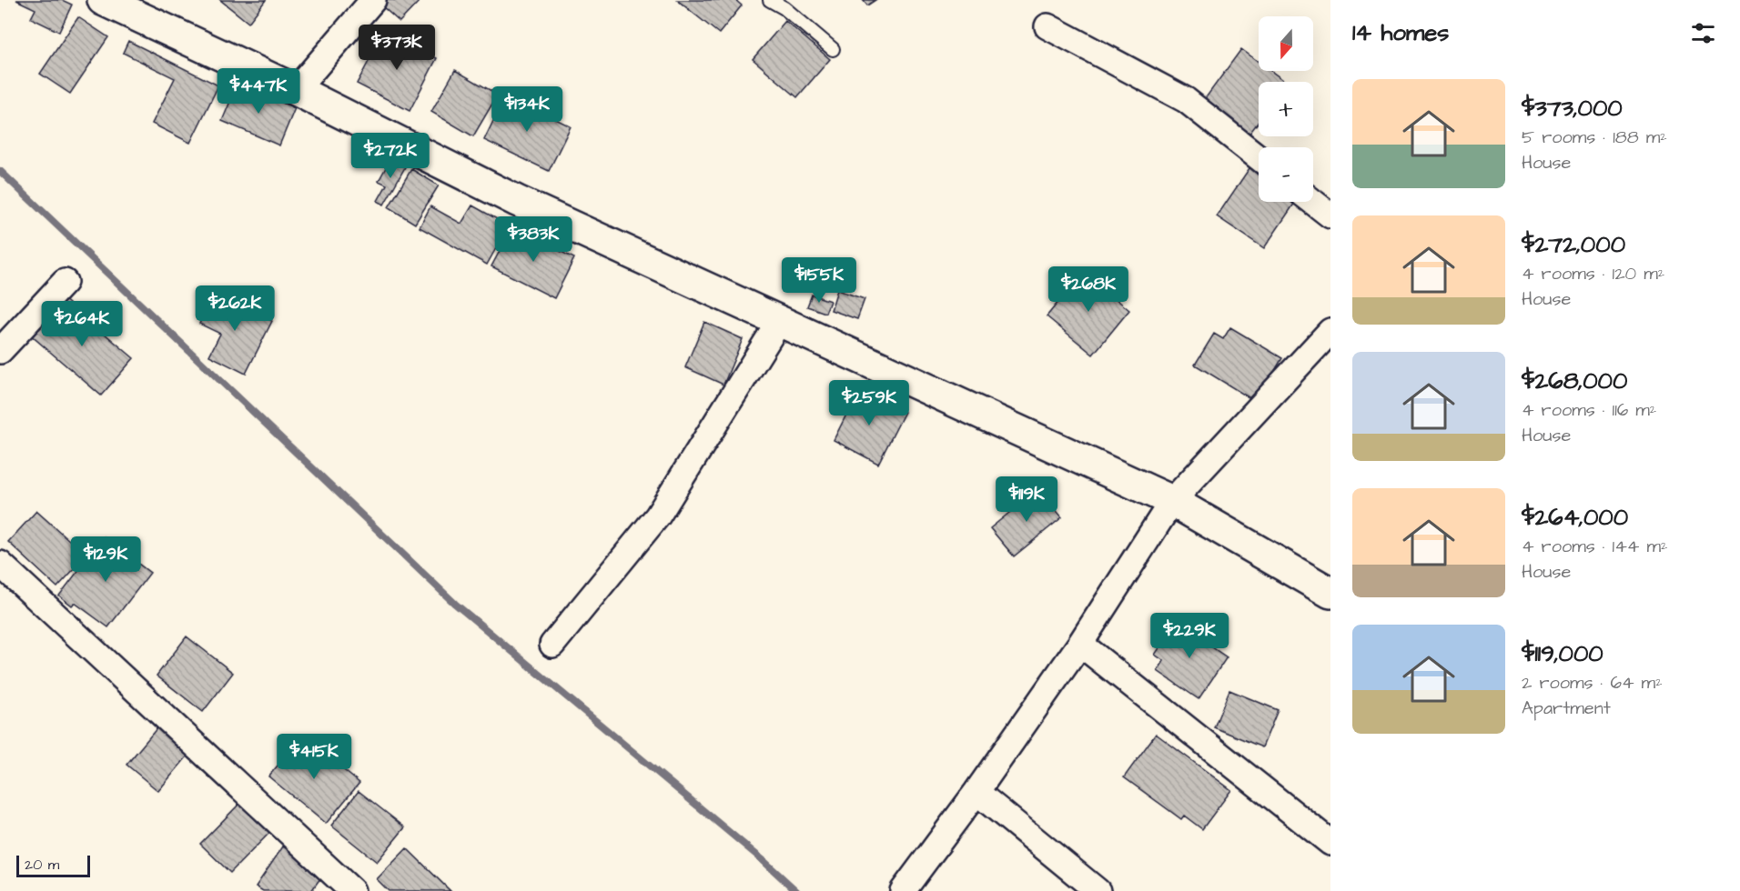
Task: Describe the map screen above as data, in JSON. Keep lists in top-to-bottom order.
{
  "scale_bar": "20 m",
  "north": "bottom",
  "page": {
    "heading": "14 homes",
    "map_buttons": ["+", "−"],
    "price": [
      "$373K",
      "$447K",
      "$134K",
      "$272K",
      "$383K",
      "$155K",
      "$268K",
      "$262K",
      "$264K",
      "$259K",
      "$119K",
      "$129K",
      "$229K",
      "$415K"
    ],
    "list": [
      {
        "name": "$373,000",
        "note": "5 rooms · 188 m² · House"
      },
      {
        "name": "$272,000",
        "note": "4 rooms · 120 m² · House"
      },
      {
        "name": "$268,000",
        "note": "4 rooms · 116 m² · House"
      },
      {
        "name": "$264,000",
        "note": "4 rooms · 144 m² · House"
      },
      {
        "name": "$119,000",
        "note": "2 rooms · 64 m² · Apartment"
      }
    ],
    "scale": "20 m"
  }
}
